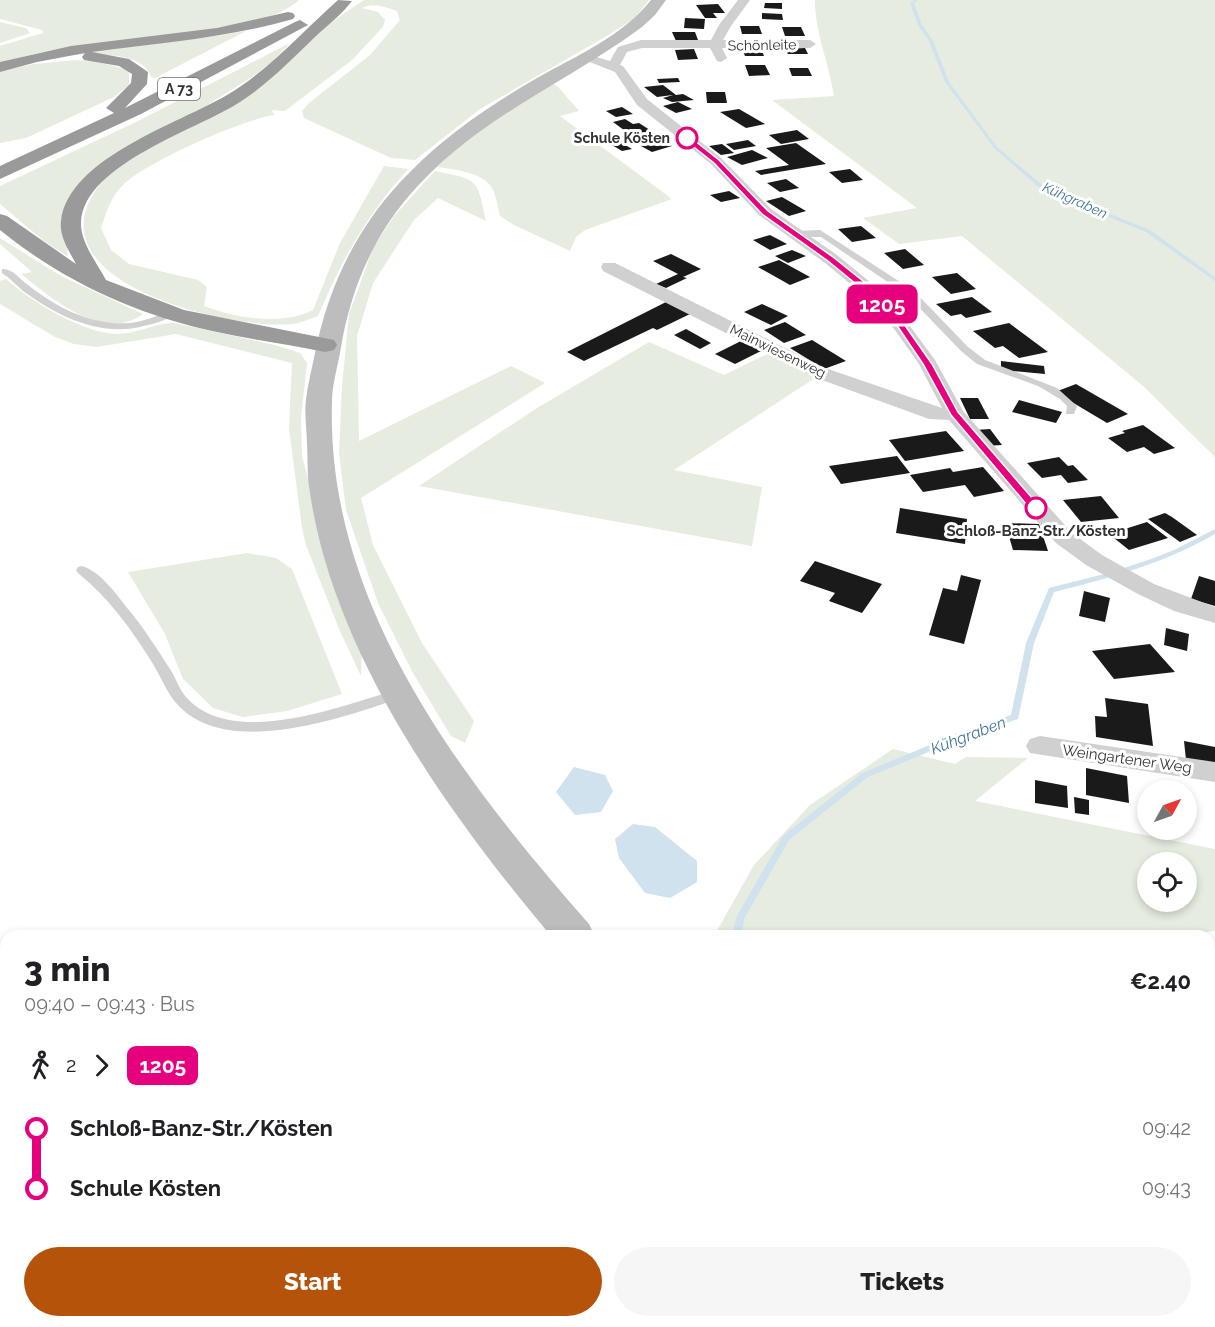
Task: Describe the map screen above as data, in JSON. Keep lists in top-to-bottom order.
{
  "streets": {
    "highway": ["A 73"],
    "street": ["Schönleite", "Mainwiesenweg", "Weingartener Weg"]
  },
  "water": ["Kühgraben"],
  "places": ["Schule Kösten", "Schloß-Banz-Str./Kösten"],
  "lines": ["bus line 1205"],
  "north": "top right",
  "page": {
    "on_map": "1205",
    "heading": ["3 min", "09:40 – 09:43 · Bus", "€2.40"],
    "legs": ["2", "1205"],
    "list": [
      {
        "name": "Schloß-Banz-Str./Kösten",
        "value": "09:42"
      },
      {
        "name": "Schule Kösten",
        "value": "09:43"
      }
    ],
    "buttons": ["Start", "Tickets"]
  }
}
